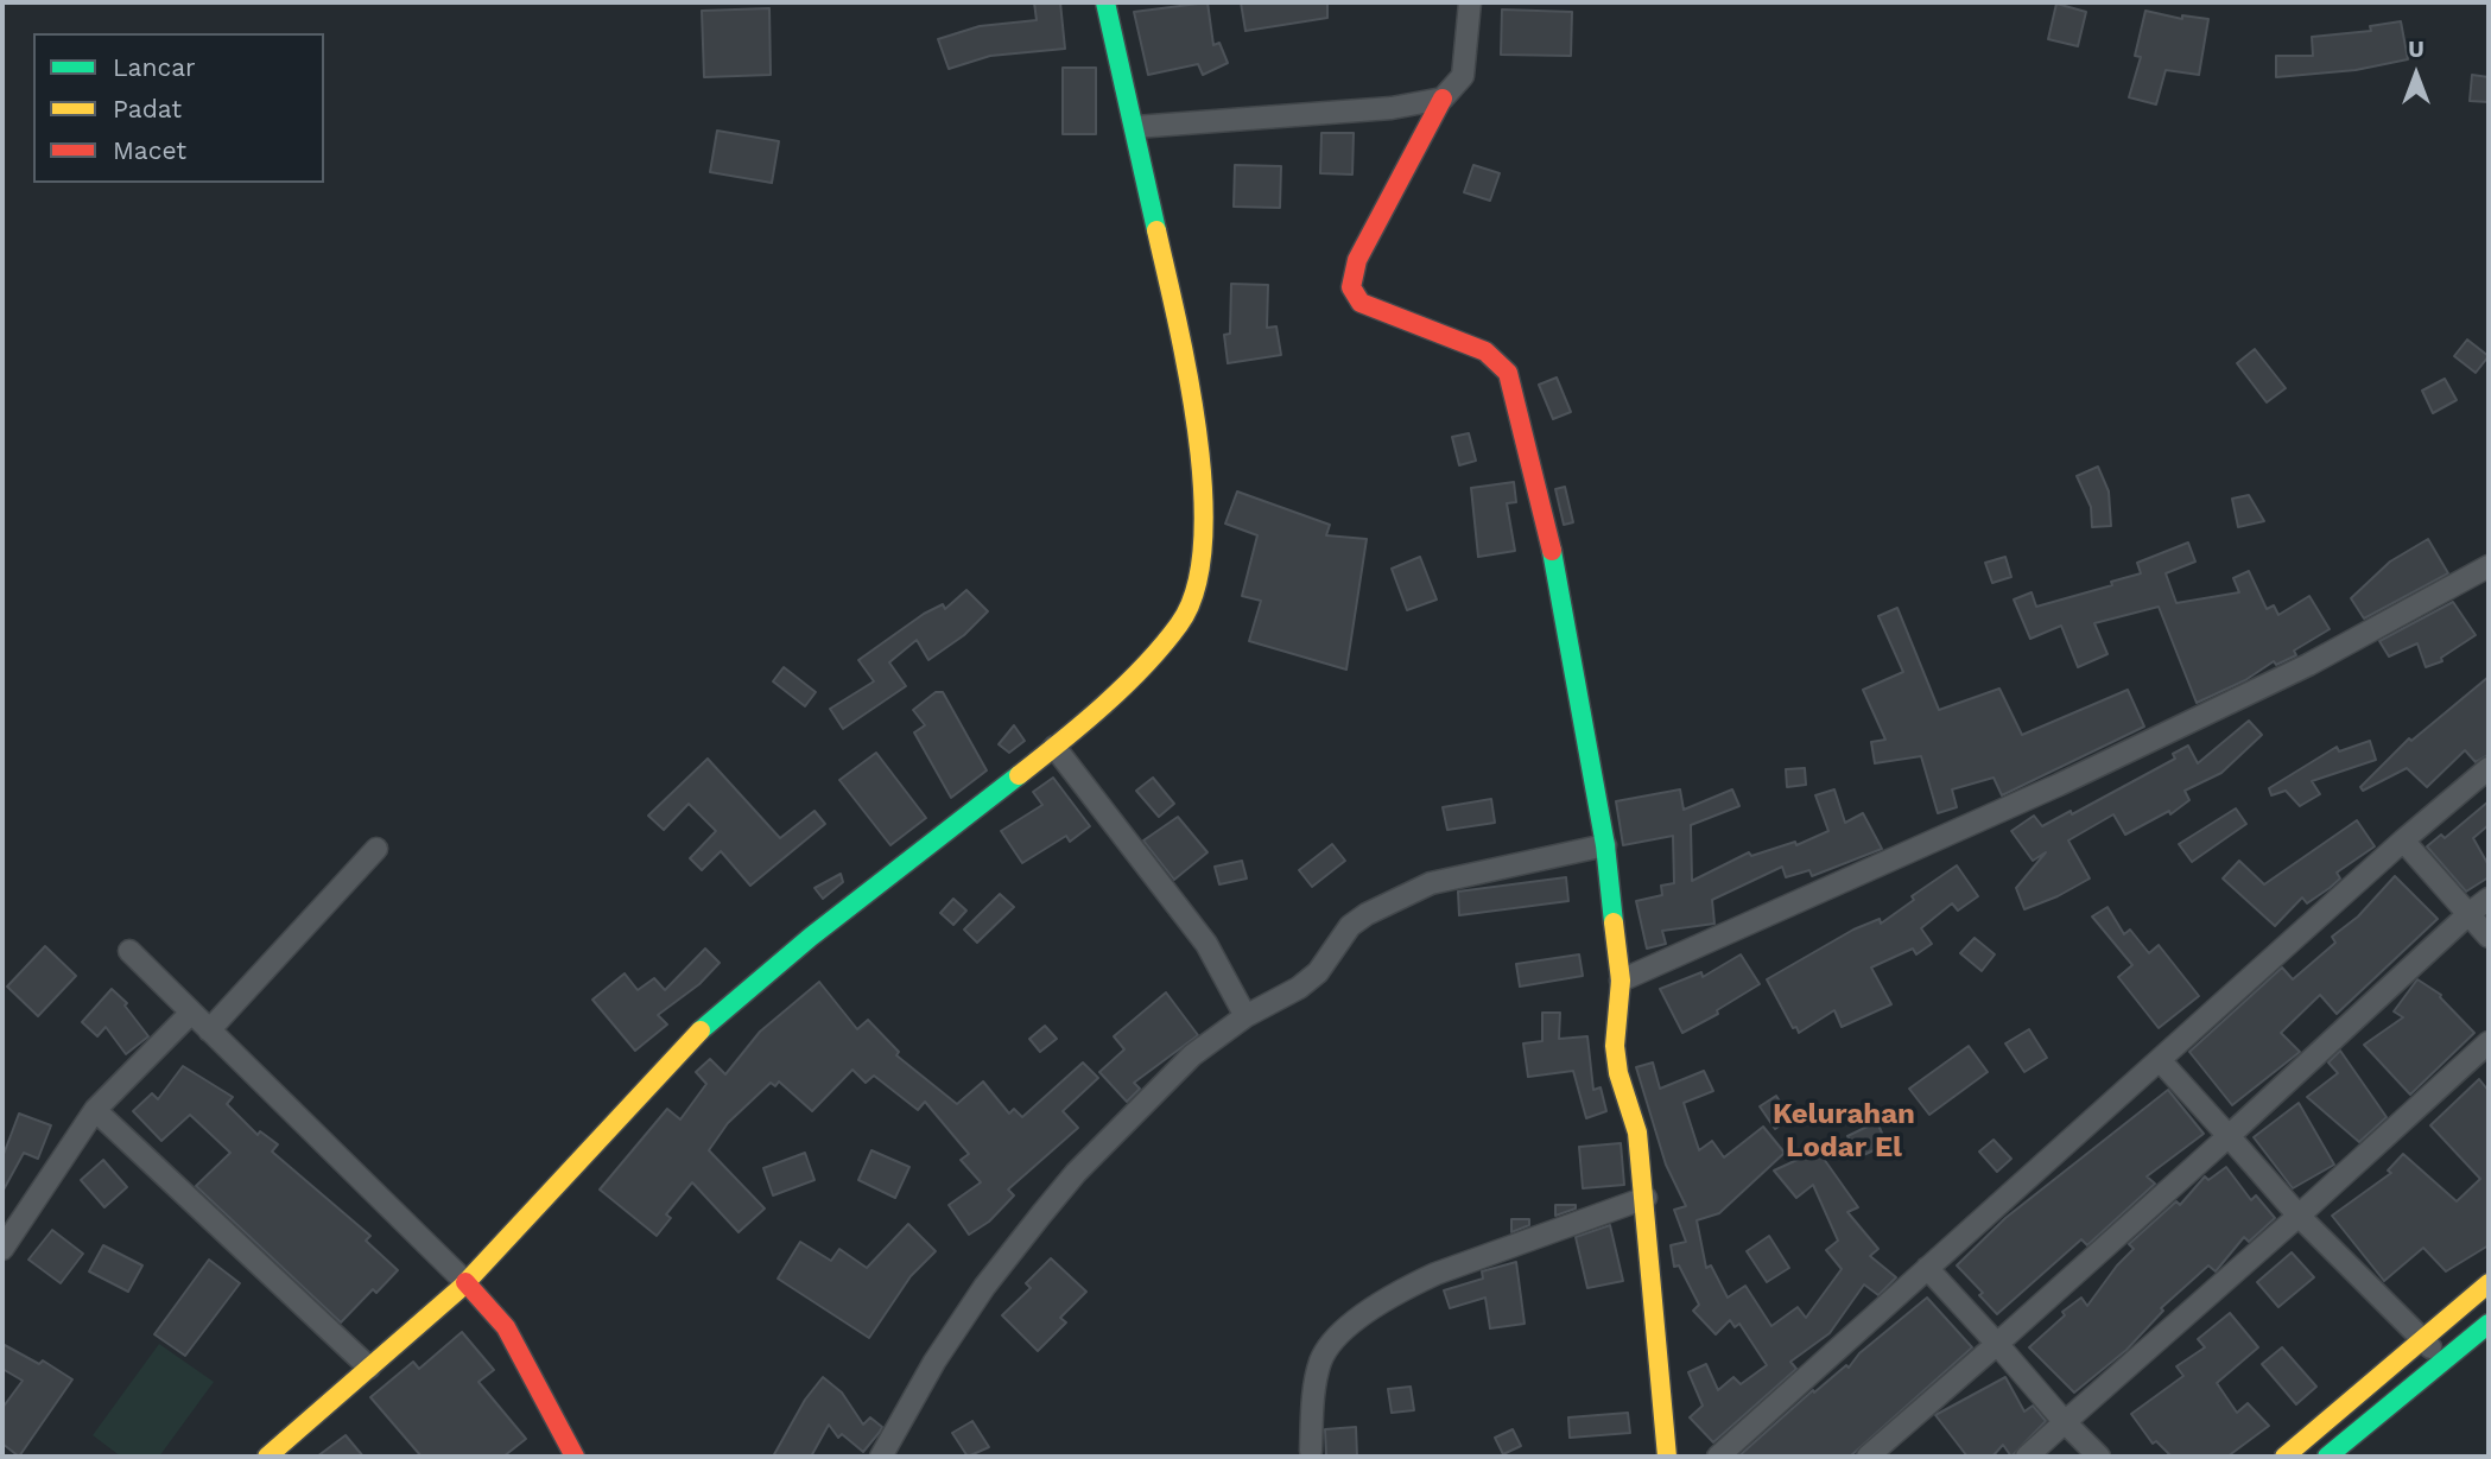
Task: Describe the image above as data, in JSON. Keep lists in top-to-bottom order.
{
  "districts": ["Kelurahan Lodar El"],
  "legend": ["Lancar", "Padat", "Macet"],
  "north": "top"
}
